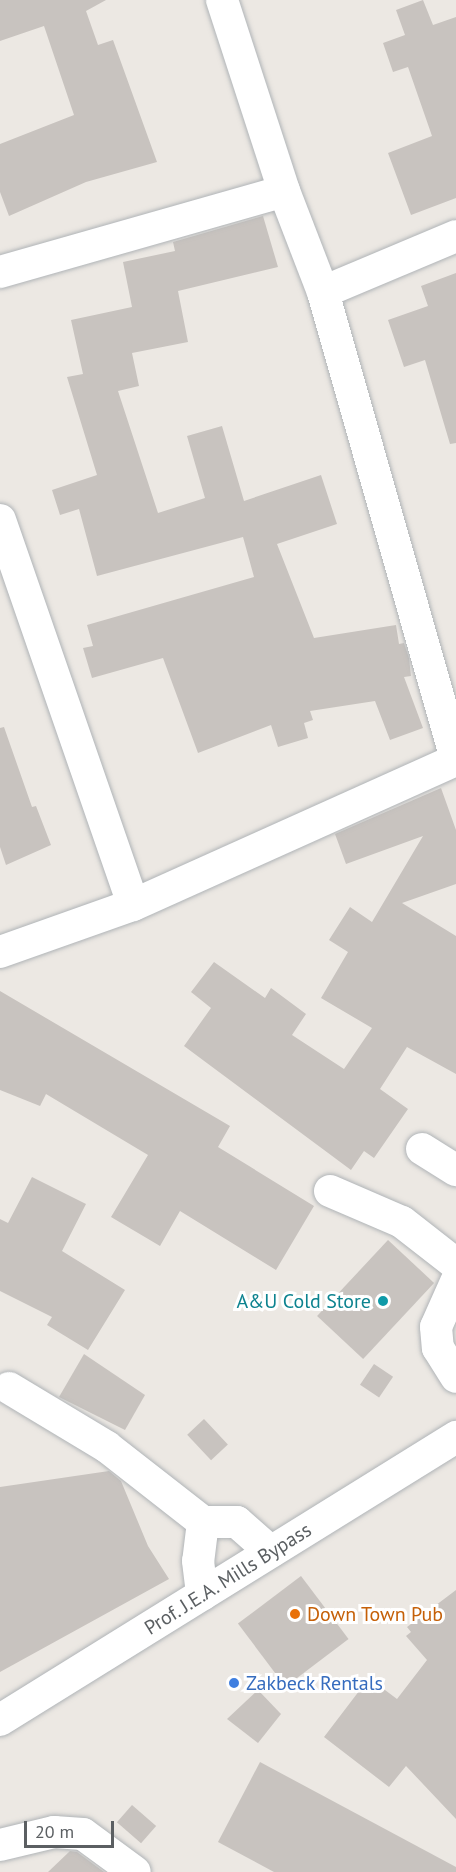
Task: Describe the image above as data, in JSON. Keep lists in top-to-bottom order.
{
  "streets": {
    "street": ["Prof. J.E.A. Mills Bypass"]
  },
  "places": ["A&U Cold Store", "Down Town Pub", "Zakbeck Rentals"],
  "scale_bar": "20 m"
}
